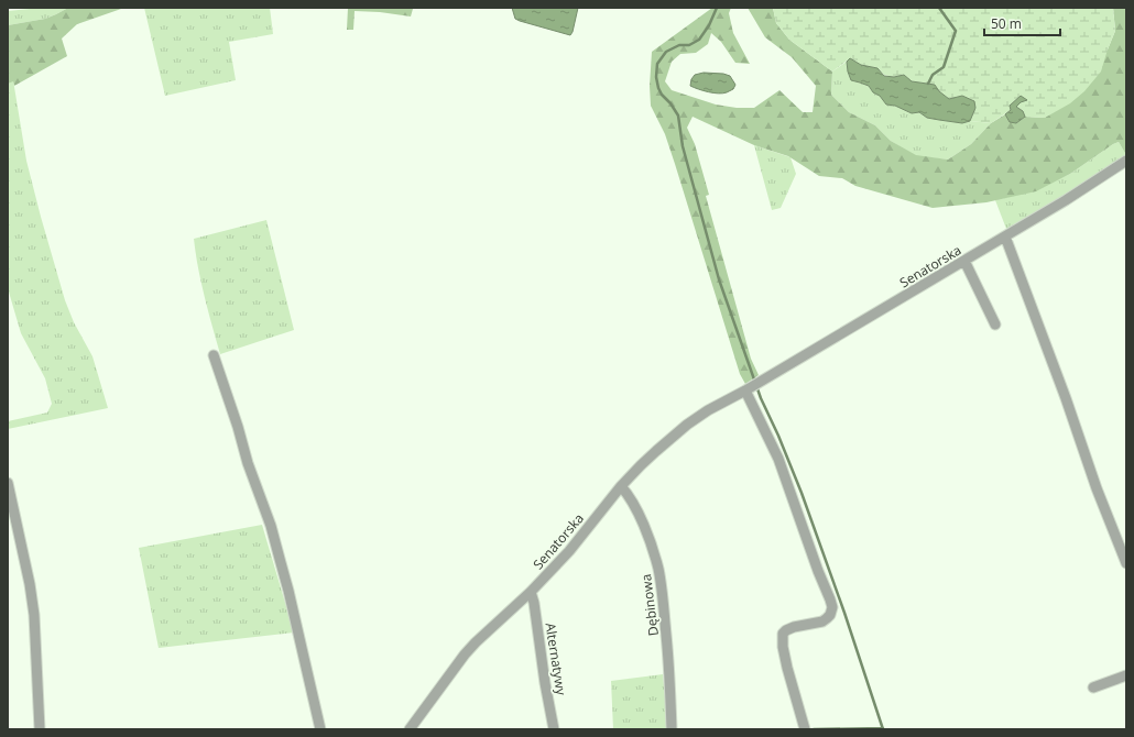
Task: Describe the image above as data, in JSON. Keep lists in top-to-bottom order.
{
  "streets": {
    "street": ["Senatorska", "Dębinowa", "Alternatywy"]
  },
  "crossings": [
    ["Senatorska", "Dębinowa"],
    ["Senatorska", "Alternatywy"]
  ],
  "scale_bar": "50 m"
}
